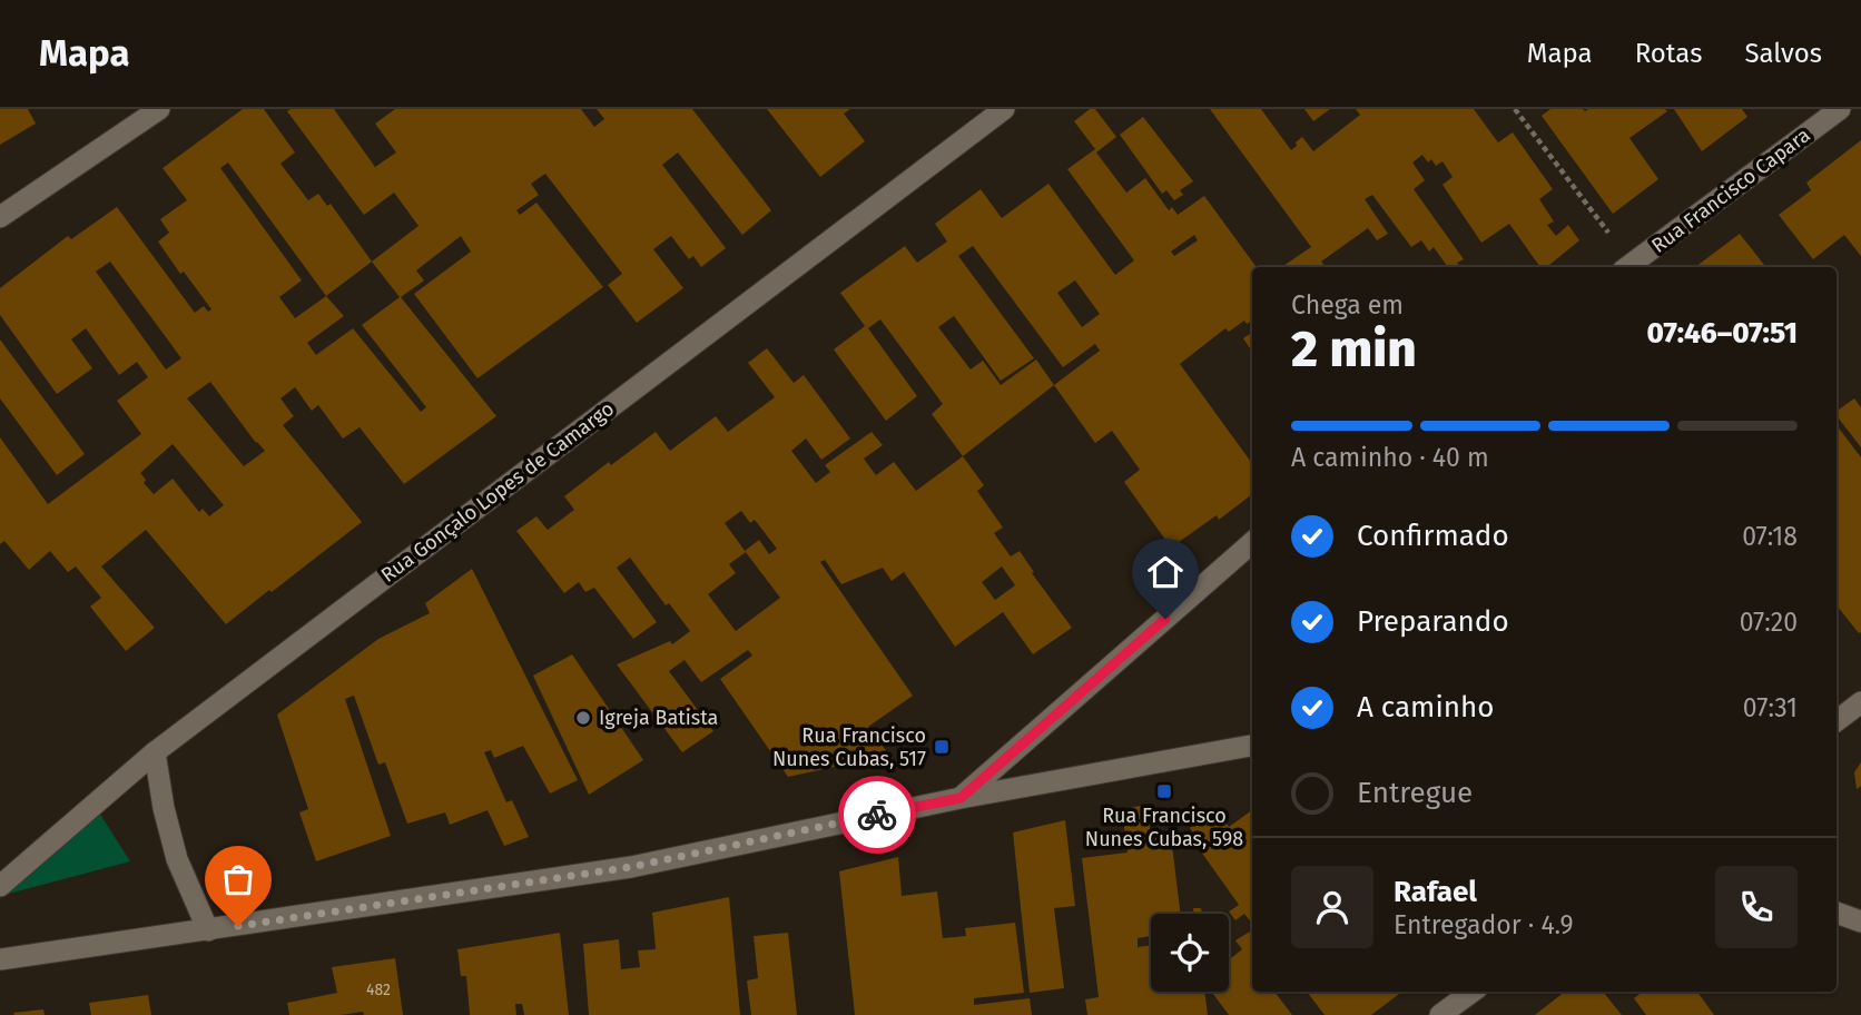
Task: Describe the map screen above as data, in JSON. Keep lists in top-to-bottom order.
{
  "streets": {
    "street": ["Rua Francisco Capara", "Rua Gonçalo Lopes de Camargo"]
  },
  "places": {
    "other": ["Igreja Batista"],
    "transit": ["Rua Francisco Nunes Cubas, 517", "Rua Francisco Nunes Cubas, 598"]
  },
  "house_numbers": ["482"],
  "page": {
    "header": "Mapa",
    "nav": ["Mapa", "Rotas", "Salvos"],
    "heading": ["2 min", "Chega em", "07:46–07:51"],
    "panel": ["Rafael", "Entregador · 4.9"],
    "bar": "A caminho · 40 m",
    "list": [
      ["Confirmado", "07:18"],
      ["Preparando", "07:20"],
      ["A caminho", "07:31"],
      "Entregue"
    ]
  }
}
